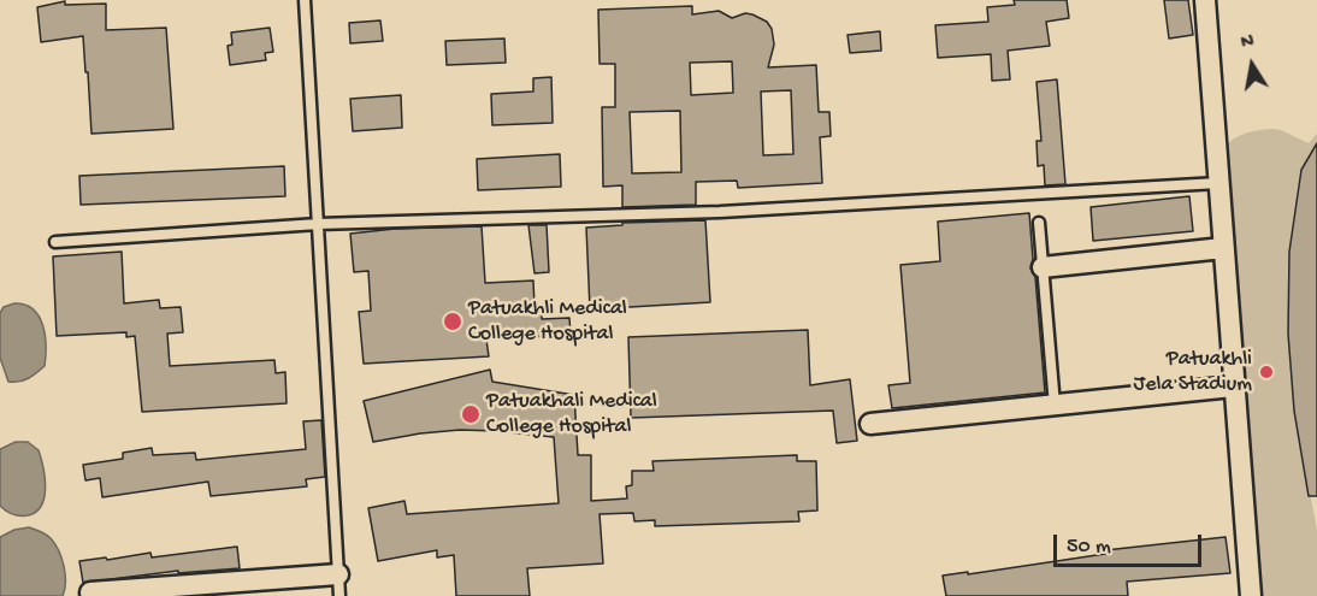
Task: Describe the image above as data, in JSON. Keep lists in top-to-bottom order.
{
  "places": ["Patuakhli Medical College Hospital", "Patuakhli Jela Stadium", "Patuakhali Medical College Hospital"],
  "scale_bar": "50 m",
  "north": "top"
}
